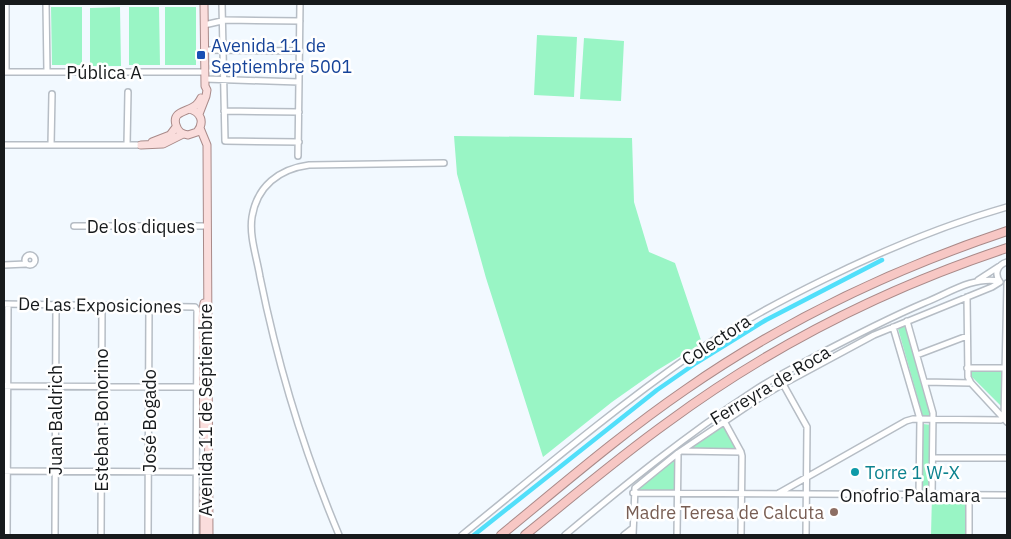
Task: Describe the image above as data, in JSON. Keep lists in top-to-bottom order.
{
  "streets": {
    "main road": ["Avenida 11 de Septiembre"],
    "street": [
      "Pública A",
      "De los diques",
      "De Las Exposiciones",
      "Colectora",
      "Ferreyra de Roca",
      "Juan Baldrich",
      "Esteban Bonorino",
      "José Bogado",
      "Onofrio Palamara"
    ]
  },
  "crossings": [
    ["De los diques", "Avenida 11 de Septiembre"],
    ["De Las Exposiciones", "Avenida 11 de Septiembre"],
    ["De Las Exposiciones", "Juan Baldrich"],
    ["De Las Exposiciones", "Esteban Bonorino"],
    ["De Las Exposiciones", "José Bogado"]
  ],
  "places": {
    "transit": ["Avenida 11 de Septiembre 5001"],
    "other": ["Torre 1 W-X", "Madre Teresa de Calcuta"]
  }
}
